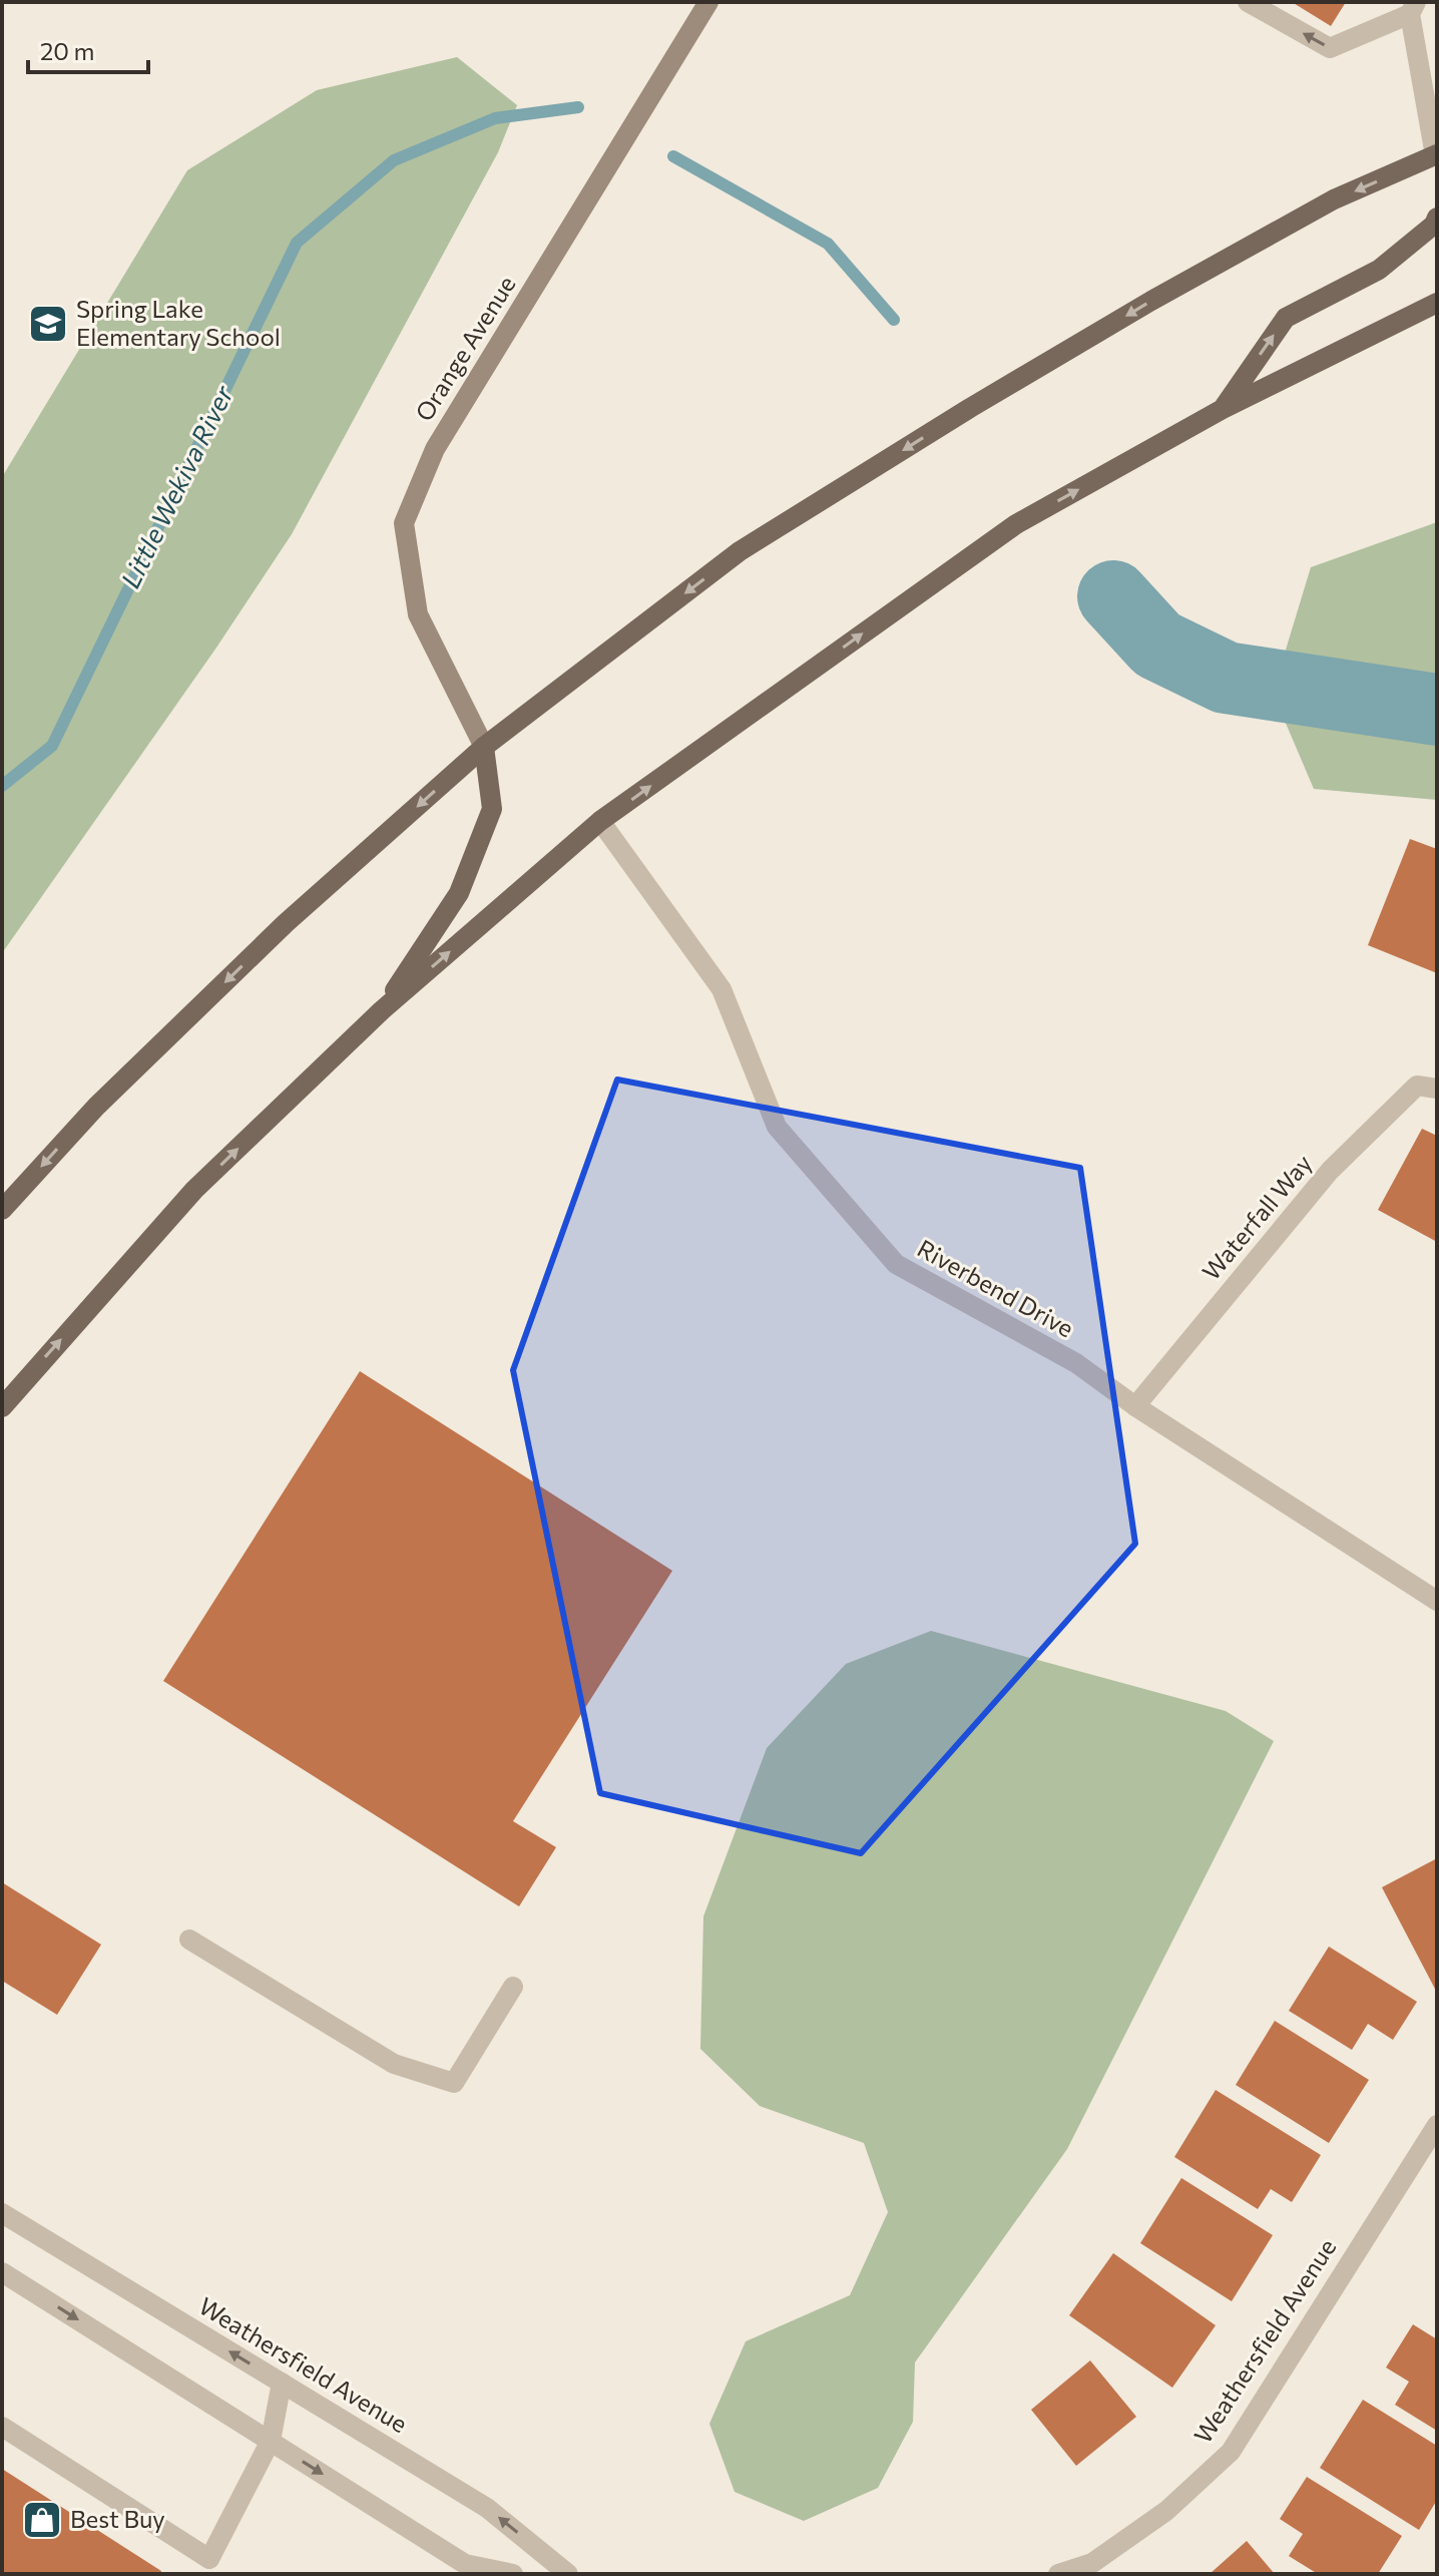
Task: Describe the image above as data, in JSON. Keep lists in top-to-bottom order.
{
  "streets": {
    "main road": ["Orange Avenue"],
    "street": ["Waterfall Way", "Riverbend Drive", "Weathersfield Avenue"]
  },
  "crossings": [
    ["Waterfall Way", "Riverbend Drive"]
  ],
  "water": ["Little Wekiva River"],
  "places": {
    "school or university": ["Spring Lake Elementary School"],
    "shop": ["Best Buy"]
  },
  "scale_bar": "20 m"
}
